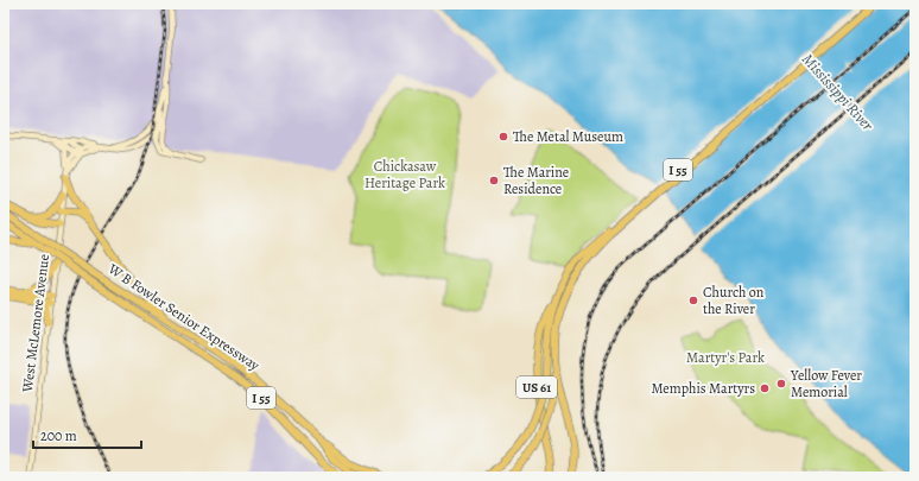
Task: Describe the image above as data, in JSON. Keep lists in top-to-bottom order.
{
  "streets": {
    "highway": ["I 55", "W B Fowler Senior Expressway", "US 61"],
    "street": ["West McLemore Avenue"]
  },
  "crossings": [
    ["I 55", "US 61"]
  ],
  "water": ["Mississippi River"],
  "parks": ["Chickasaw Heritage Park", "Martyr's Park"],
  "places": [
    "The Metal Museum",
    "The Marine Residence",
    "Church on the River",
    "Yellow Fever Memorial",
    "Memphis Martyrs"
  ],
  "scale_bar": "200 m"
}
